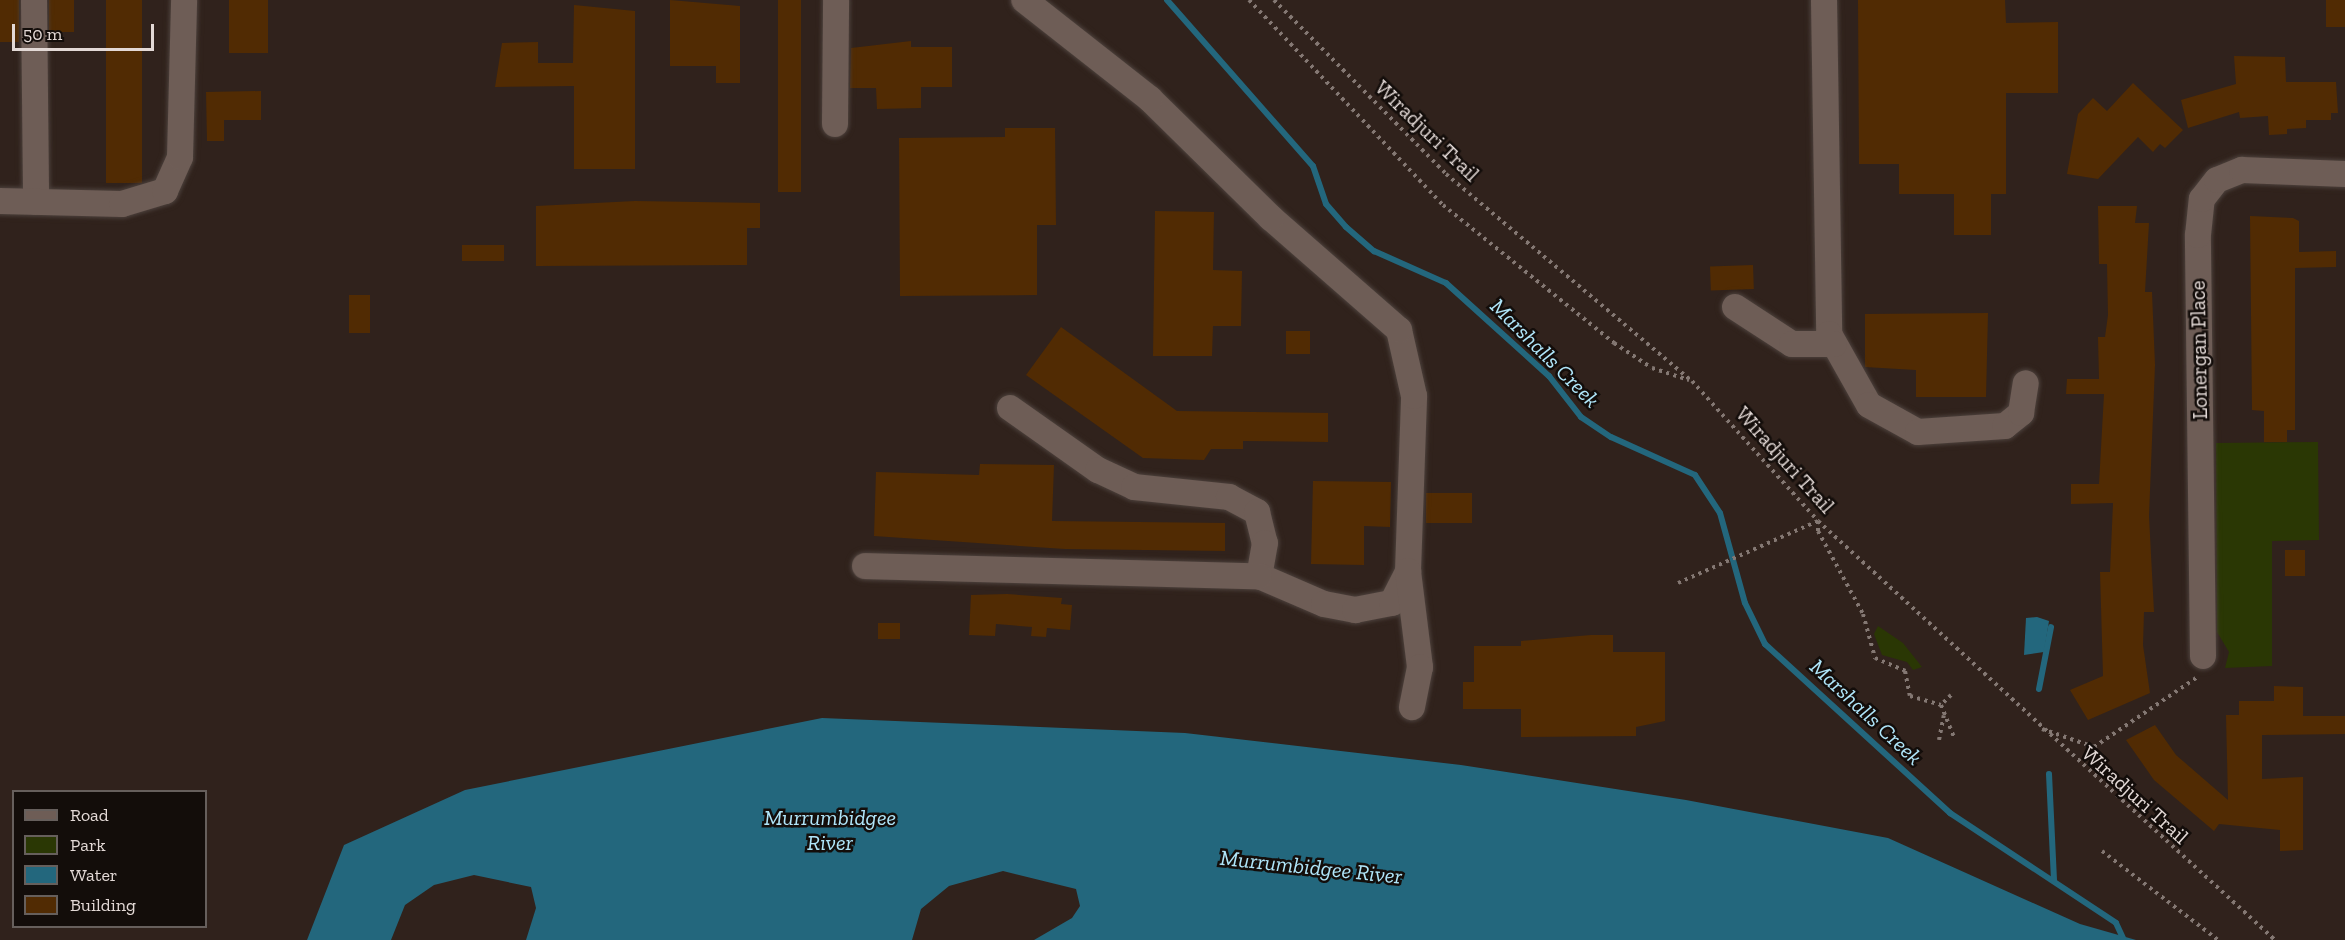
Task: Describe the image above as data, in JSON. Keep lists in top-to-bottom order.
{
  "streets": {
    "street": ["Lonergan Place"],
    "path": ["Wiradjuri Trail"]
  },
  "water": ["Marshalls Creek", "Murrumbidgee River"],
  "legend": [
    "Road",
    "Park",
    "Water",
    "Building"
  ],
  "scale_bar": "50 m"
}
